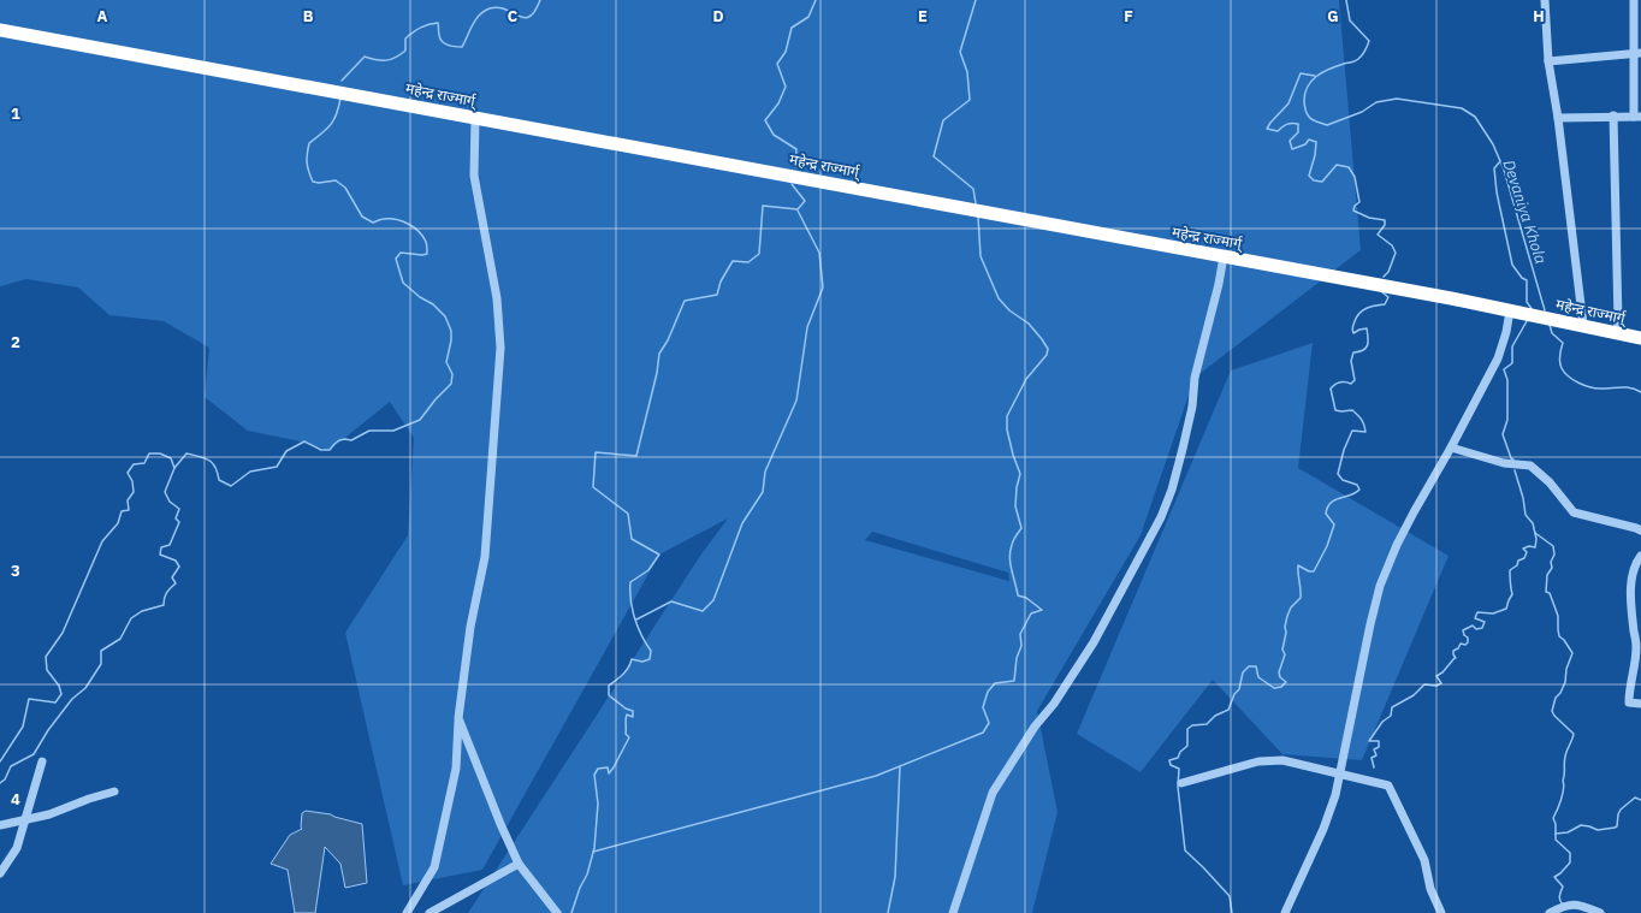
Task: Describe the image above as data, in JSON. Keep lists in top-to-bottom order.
{
  "streets": {
    "highway": ["महेन्द्र राज्मार्ग्"]
  },
  "water": ["Devaniya Khola"],
  "grid": {
    "columns": [
      "A",
      "B",
      "C",
      "D",
      "E",
      "F",
      "G",
      "H"
    ],
    "rows": [
      "1",
      "2",
      "3",
      "4"
    ]
  }
}
